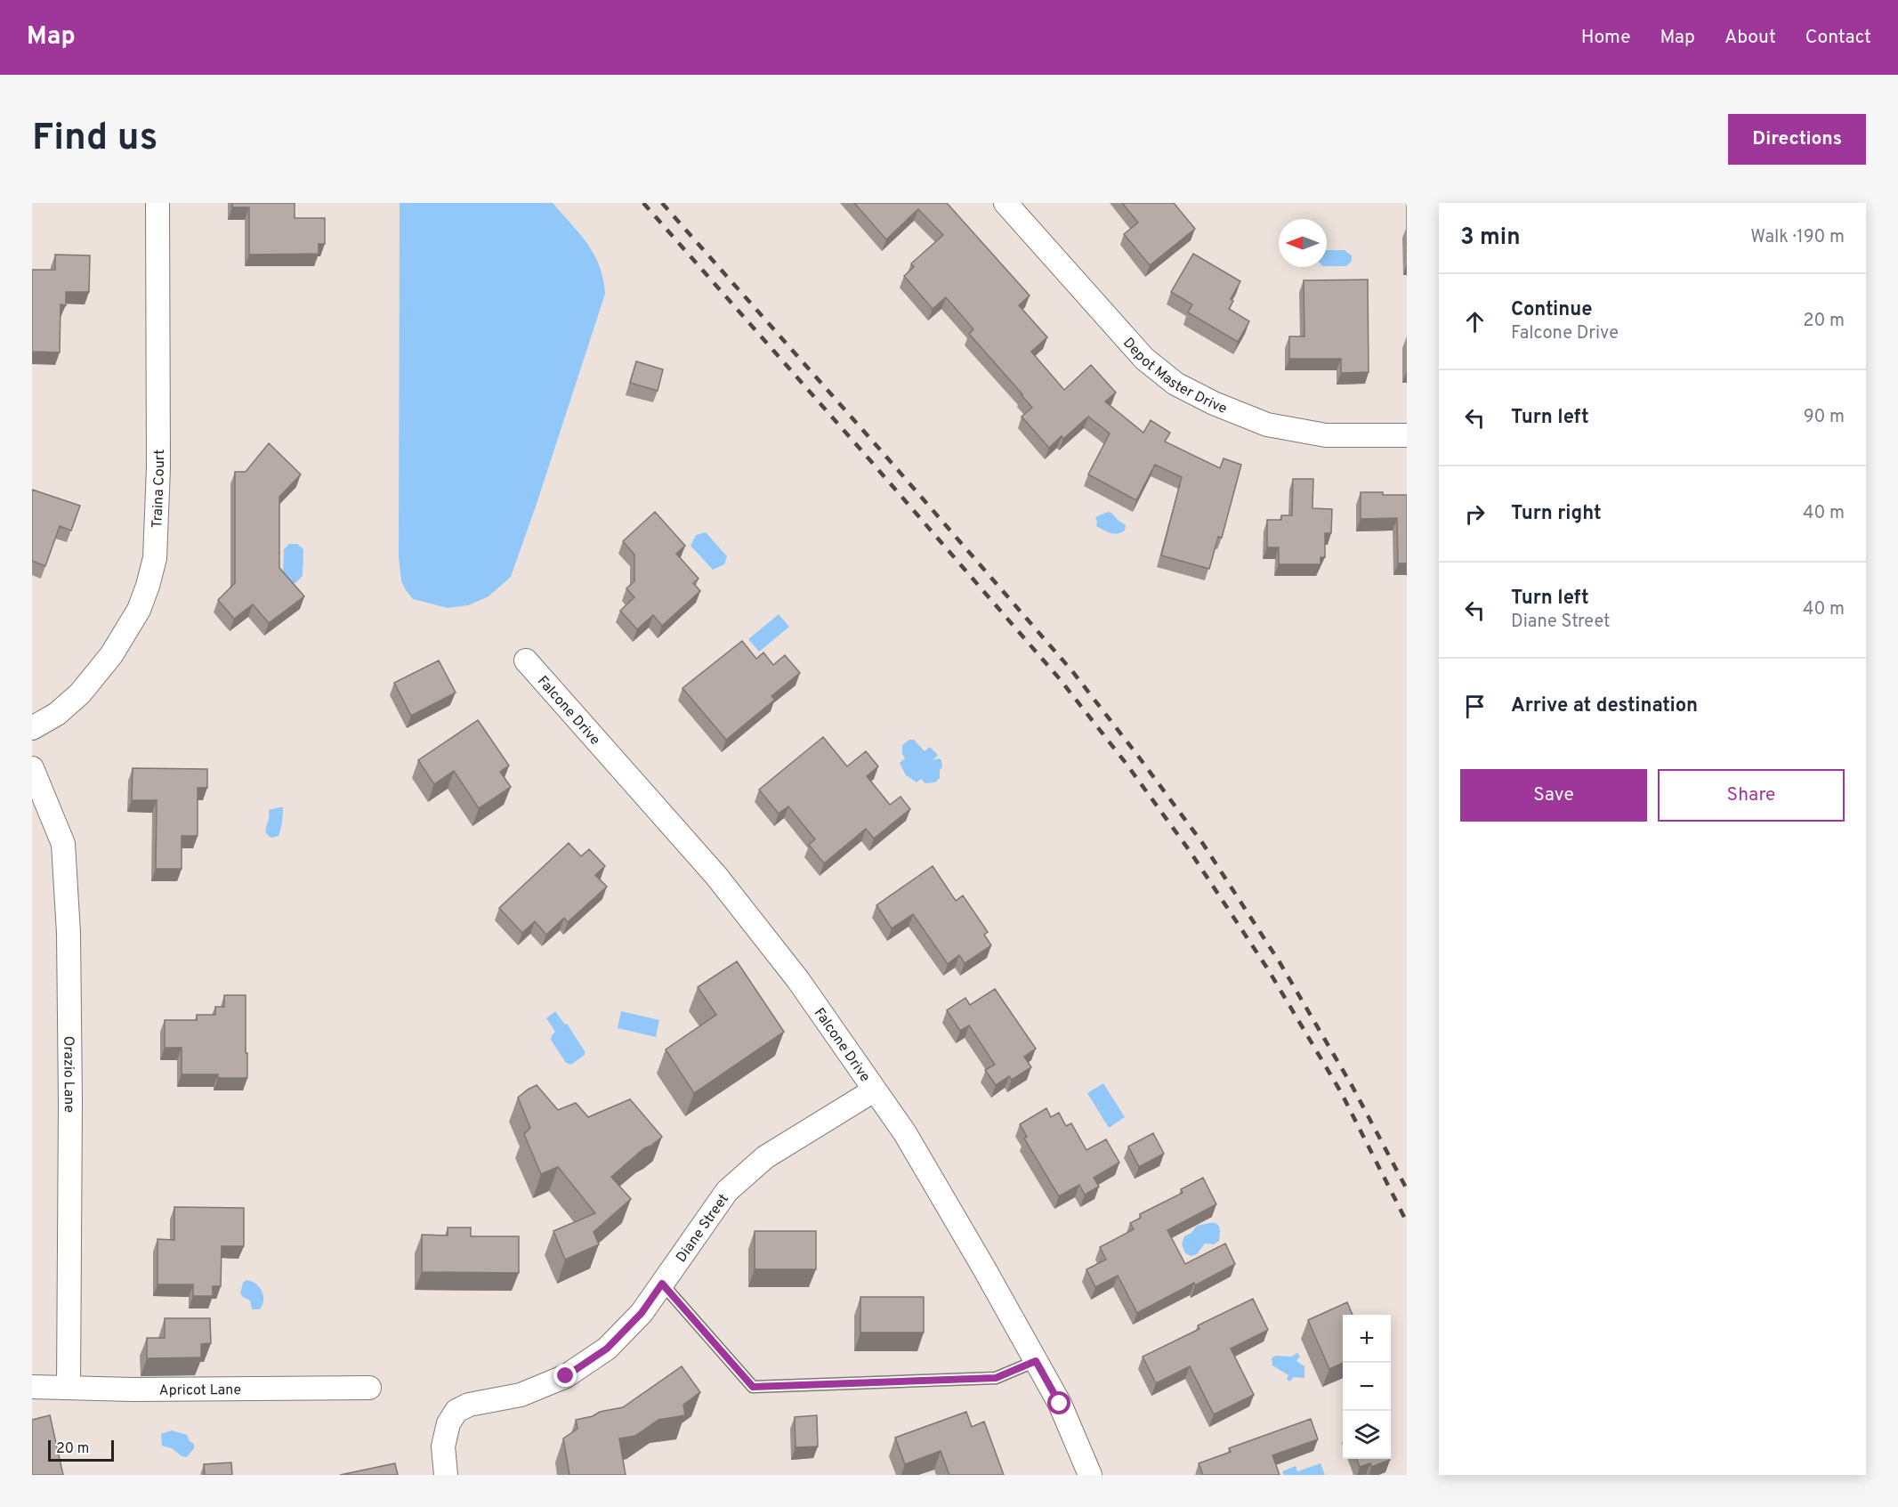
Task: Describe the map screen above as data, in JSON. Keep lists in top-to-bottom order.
{
  "streets": {
    "street": [
      "Depot Master Drive",
      "Traina Court",
      "Falcone Drive",
      "Orazio Lane",
      "Diane Street",
      "Apricot Lane"
    ]
  },
  "crossings": [
    ["Falcone Drive", "Diane Street"],
    ["Orazio Lane", "Apricot Lane"]
  ],
  "scale_bar": "20 m",
  "north": "left",
  "page": {
    "header": "Map",
    "nav": [
      "Home",
      "Map",
      "About",
      "Contact"
    ],
    "buttons": [
      "Directions",
      ["Save", "Share"]
    ],
    "title": "Find us",
    "heading": ["3 min", "Walk · 190 m"],
    "list": [
      ["Continue", "Falcone Drive", "20 m"],
      ["Turn left", "90 m"],
      ["Turn right", "40 m"],
      ["Turn left", "Diane Street", "40 m"],
      "Arrive at destination"
    ],
    "map_buttons": ["+", "−"],
    "scale": "20 m"
  }
}
